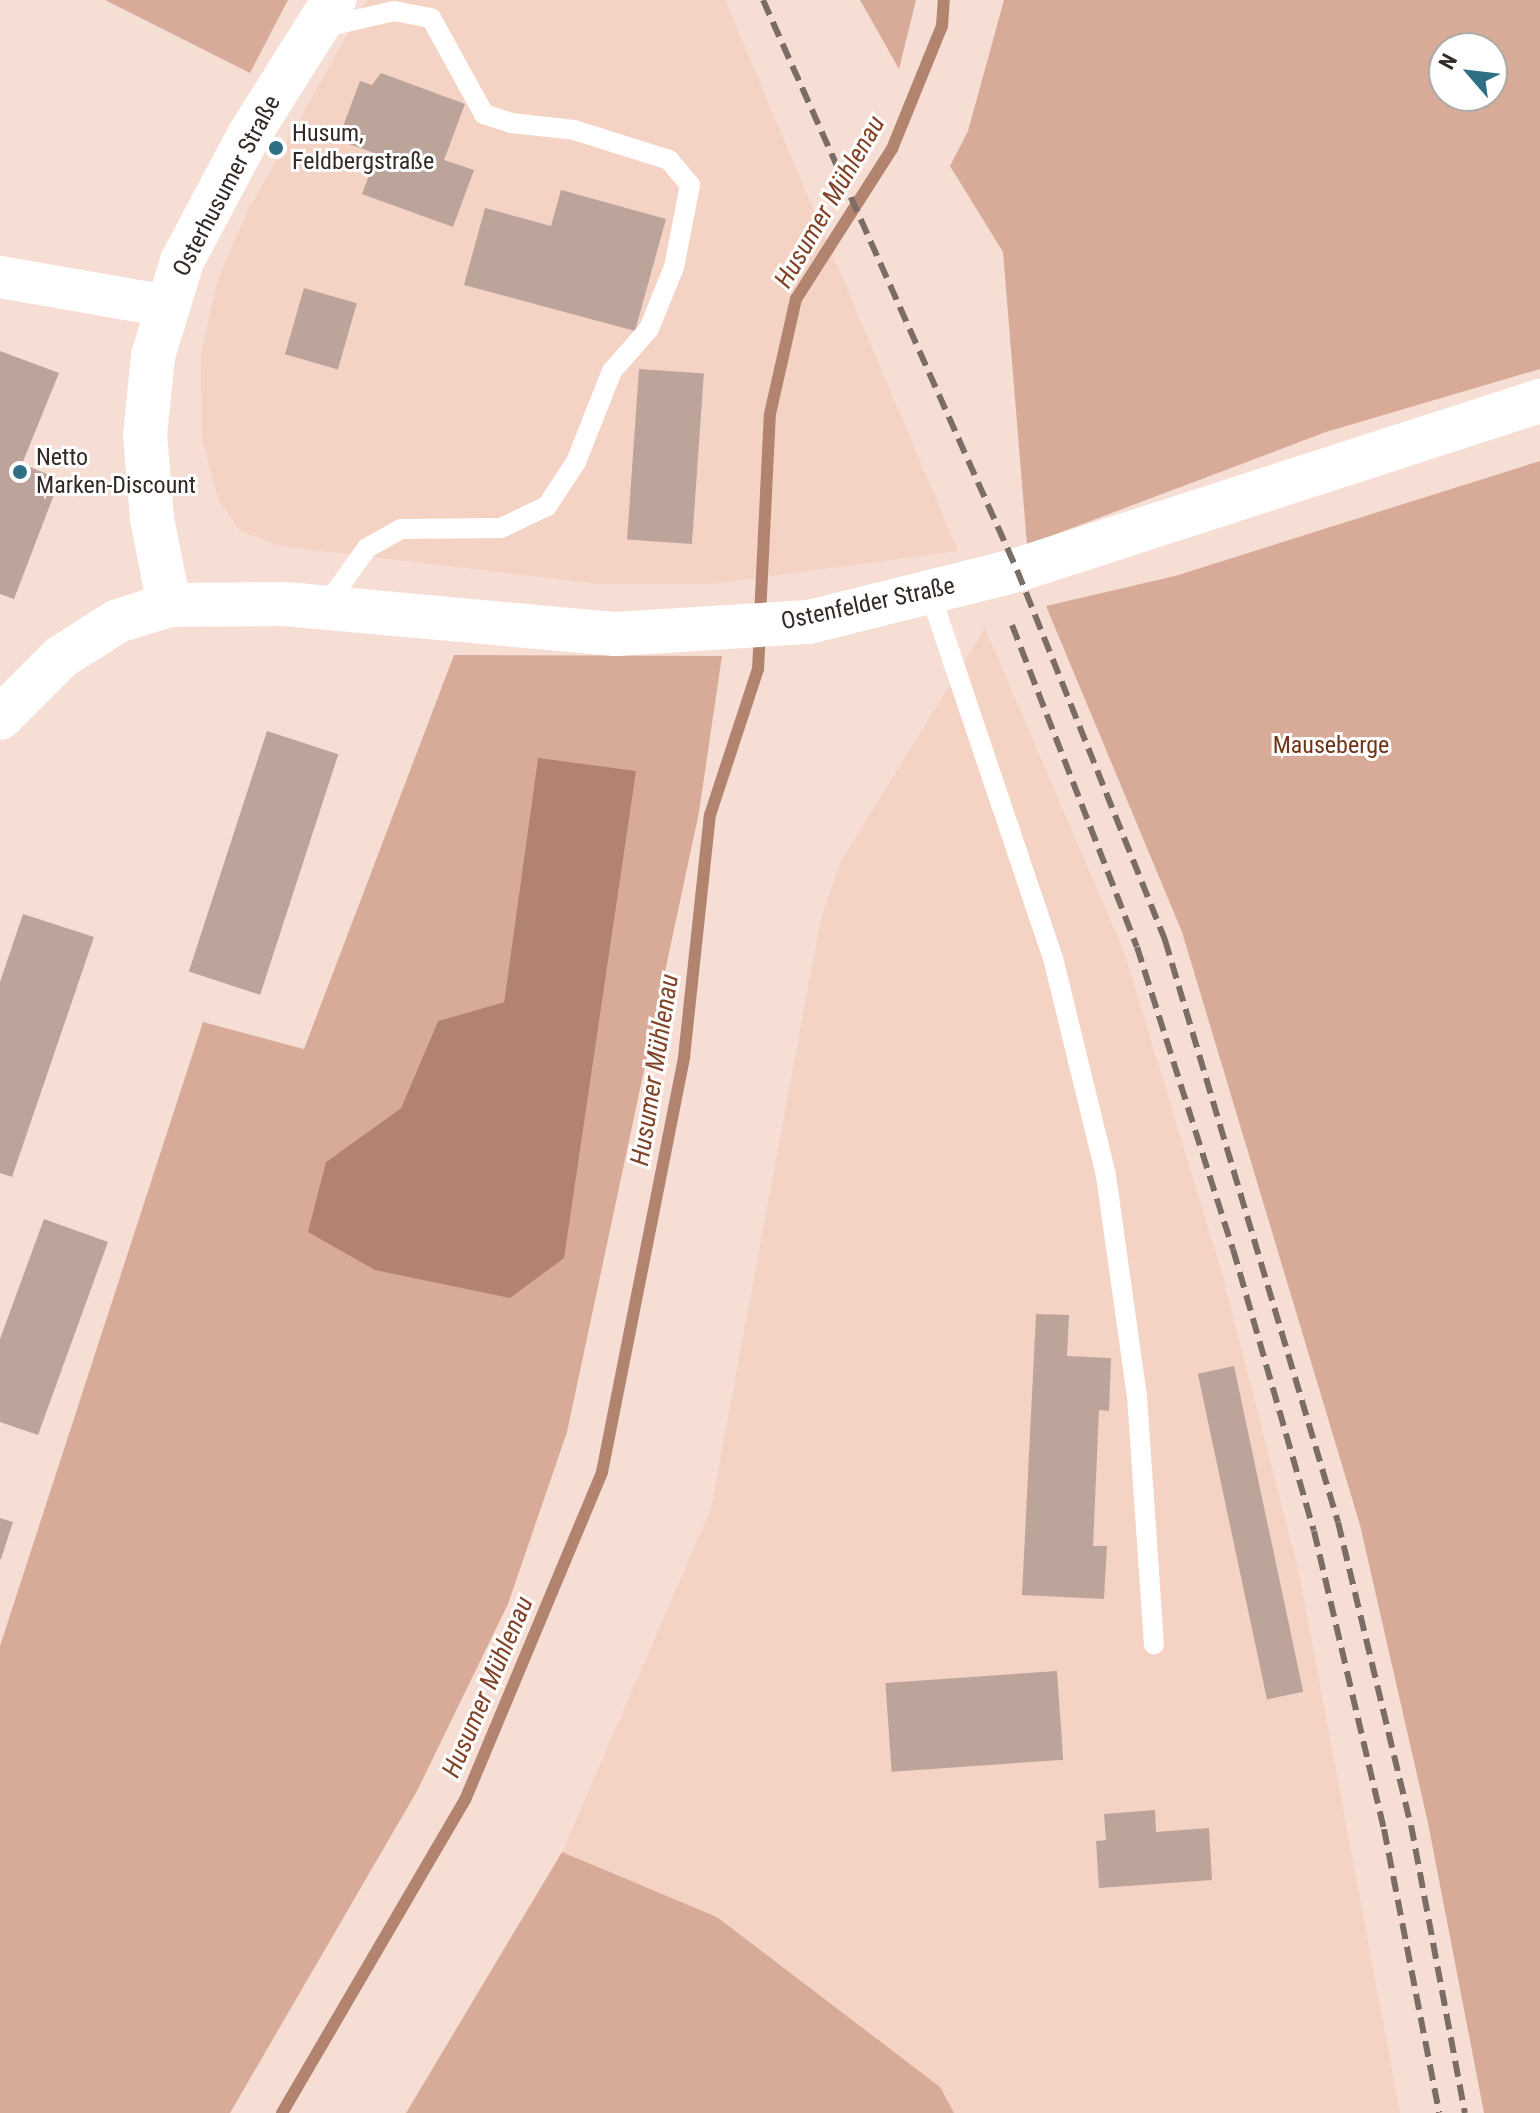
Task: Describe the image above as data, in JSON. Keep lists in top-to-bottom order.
{
  "streets": {
    "main road": ["Osterhusumer Straße", "Ostenfelder Straße"]
  },
  "crossings": [
    ["Osterhusumer Straße", "Ostenfelder Straße"]
  ],
  "water": ["Husumer Mühlenau"],
  "parks": ["Mauseberge"],
  "places": ["Husum, Feldbergstraße", "Netto Marken-Discount"],
  "north": "top left"
}
